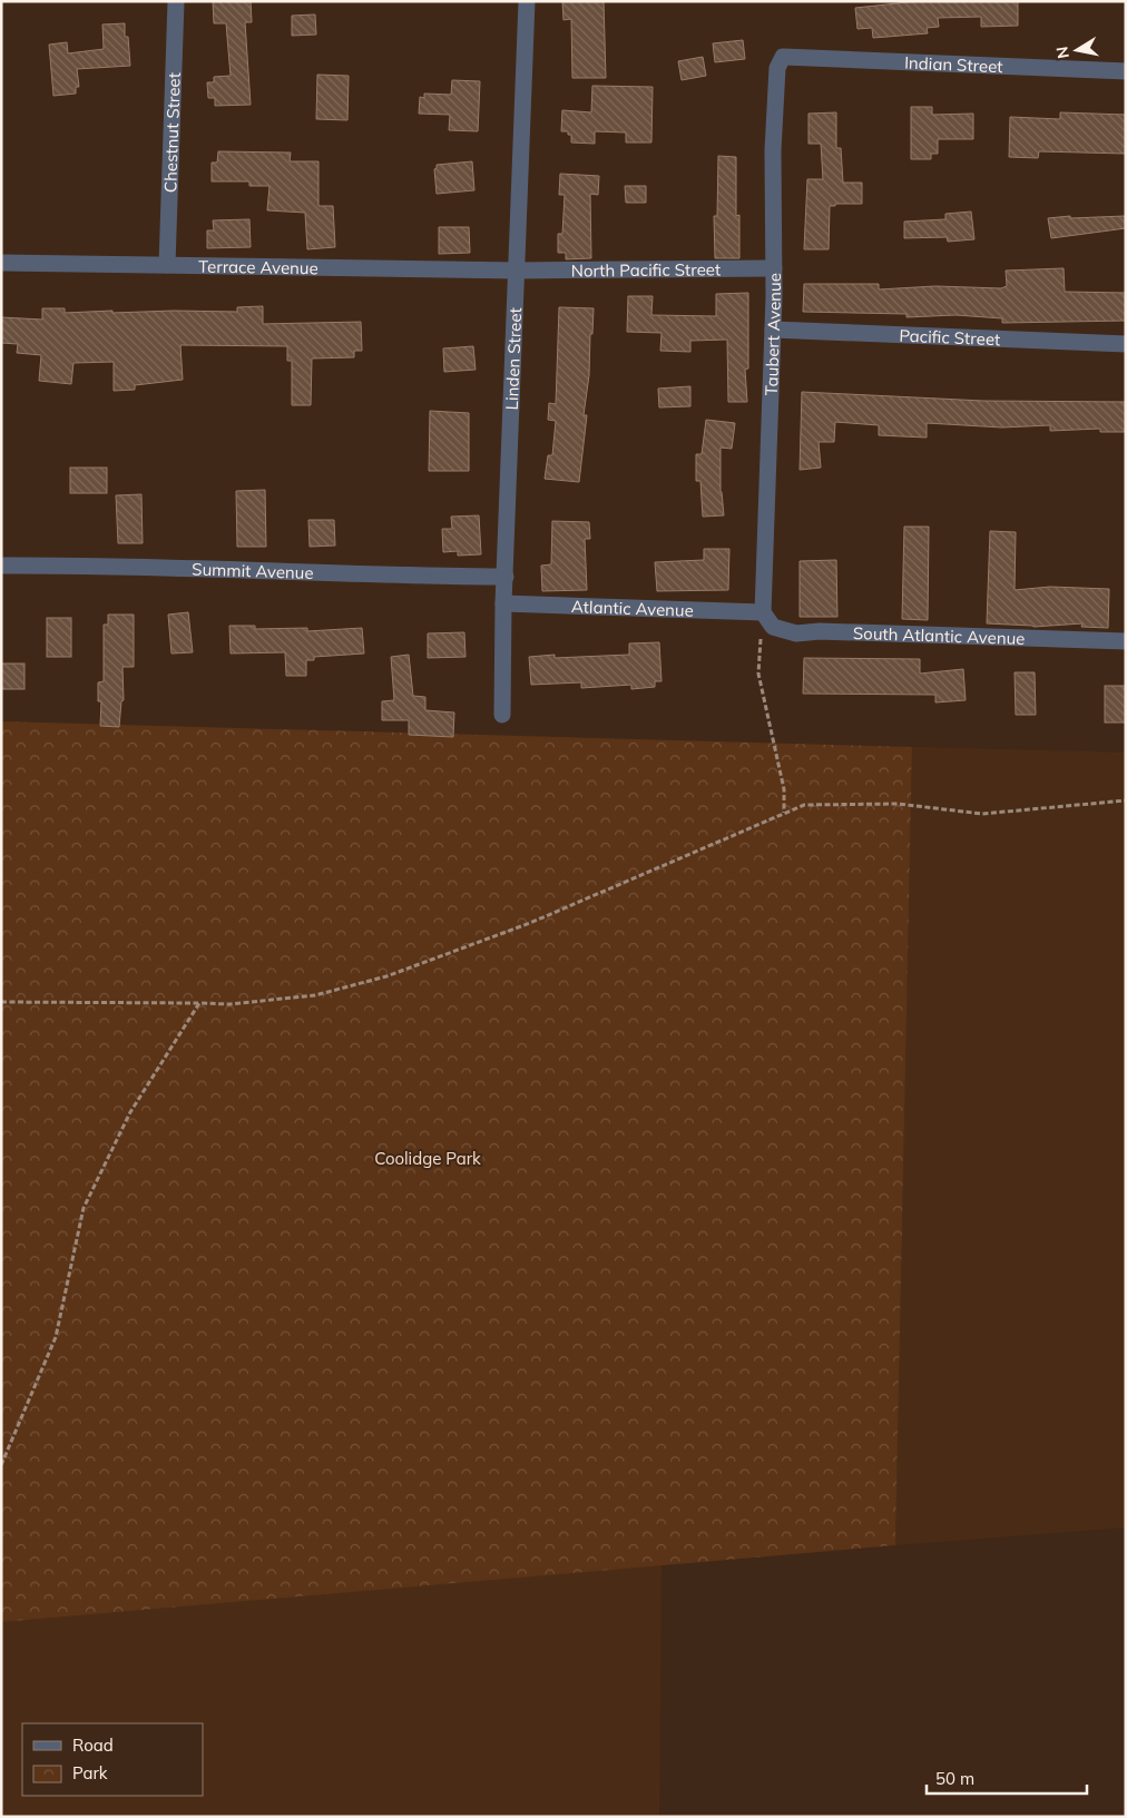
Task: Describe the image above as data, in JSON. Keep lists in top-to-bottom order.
{
  "streets": {
    "street": [
      "Indian Street",
      "Chestnut Street",
      "Terrace Avenue",
      "North Pacific Street",
      "Taubert Avenue",
      "Pacific Street",
      "Linden Street",
      "Summit Avenue",
      "Atlantic Avenue",
      "South Atlantic Avenue"
    ]
  },
  "crossings": [
    ["Indian Street", "Taubert Avenue"],
    ["Chestnut Street", "Terrace Avenue"],
    ["Terrace Avenue", "North Pacific Street"],
    ["Terrace Avenue", "Linden Street"],
    ["North Pacific Street", "Taubert Avenue"],
    ["North Pacific Street", "Linden Street"],
    ["Taubert Avenue", "Pacific Street"],
    ["Taubert Avenue", "Atlantic Avenue"],
    ["Taubert Avenue", "South Atlantic Avenue"],
    ["Linden Street", "Summit Avenue"],
    ["Linden Street", "Atlantic Avenue"],
    ["Atlantic Avenue", "South Atlantic Avenue"]
  ],
  "parks": ["Coolidge Park"],
  "legend": ["Road", "Park"],
  "scale_bar": "50 m",
  "north": "left"
}
